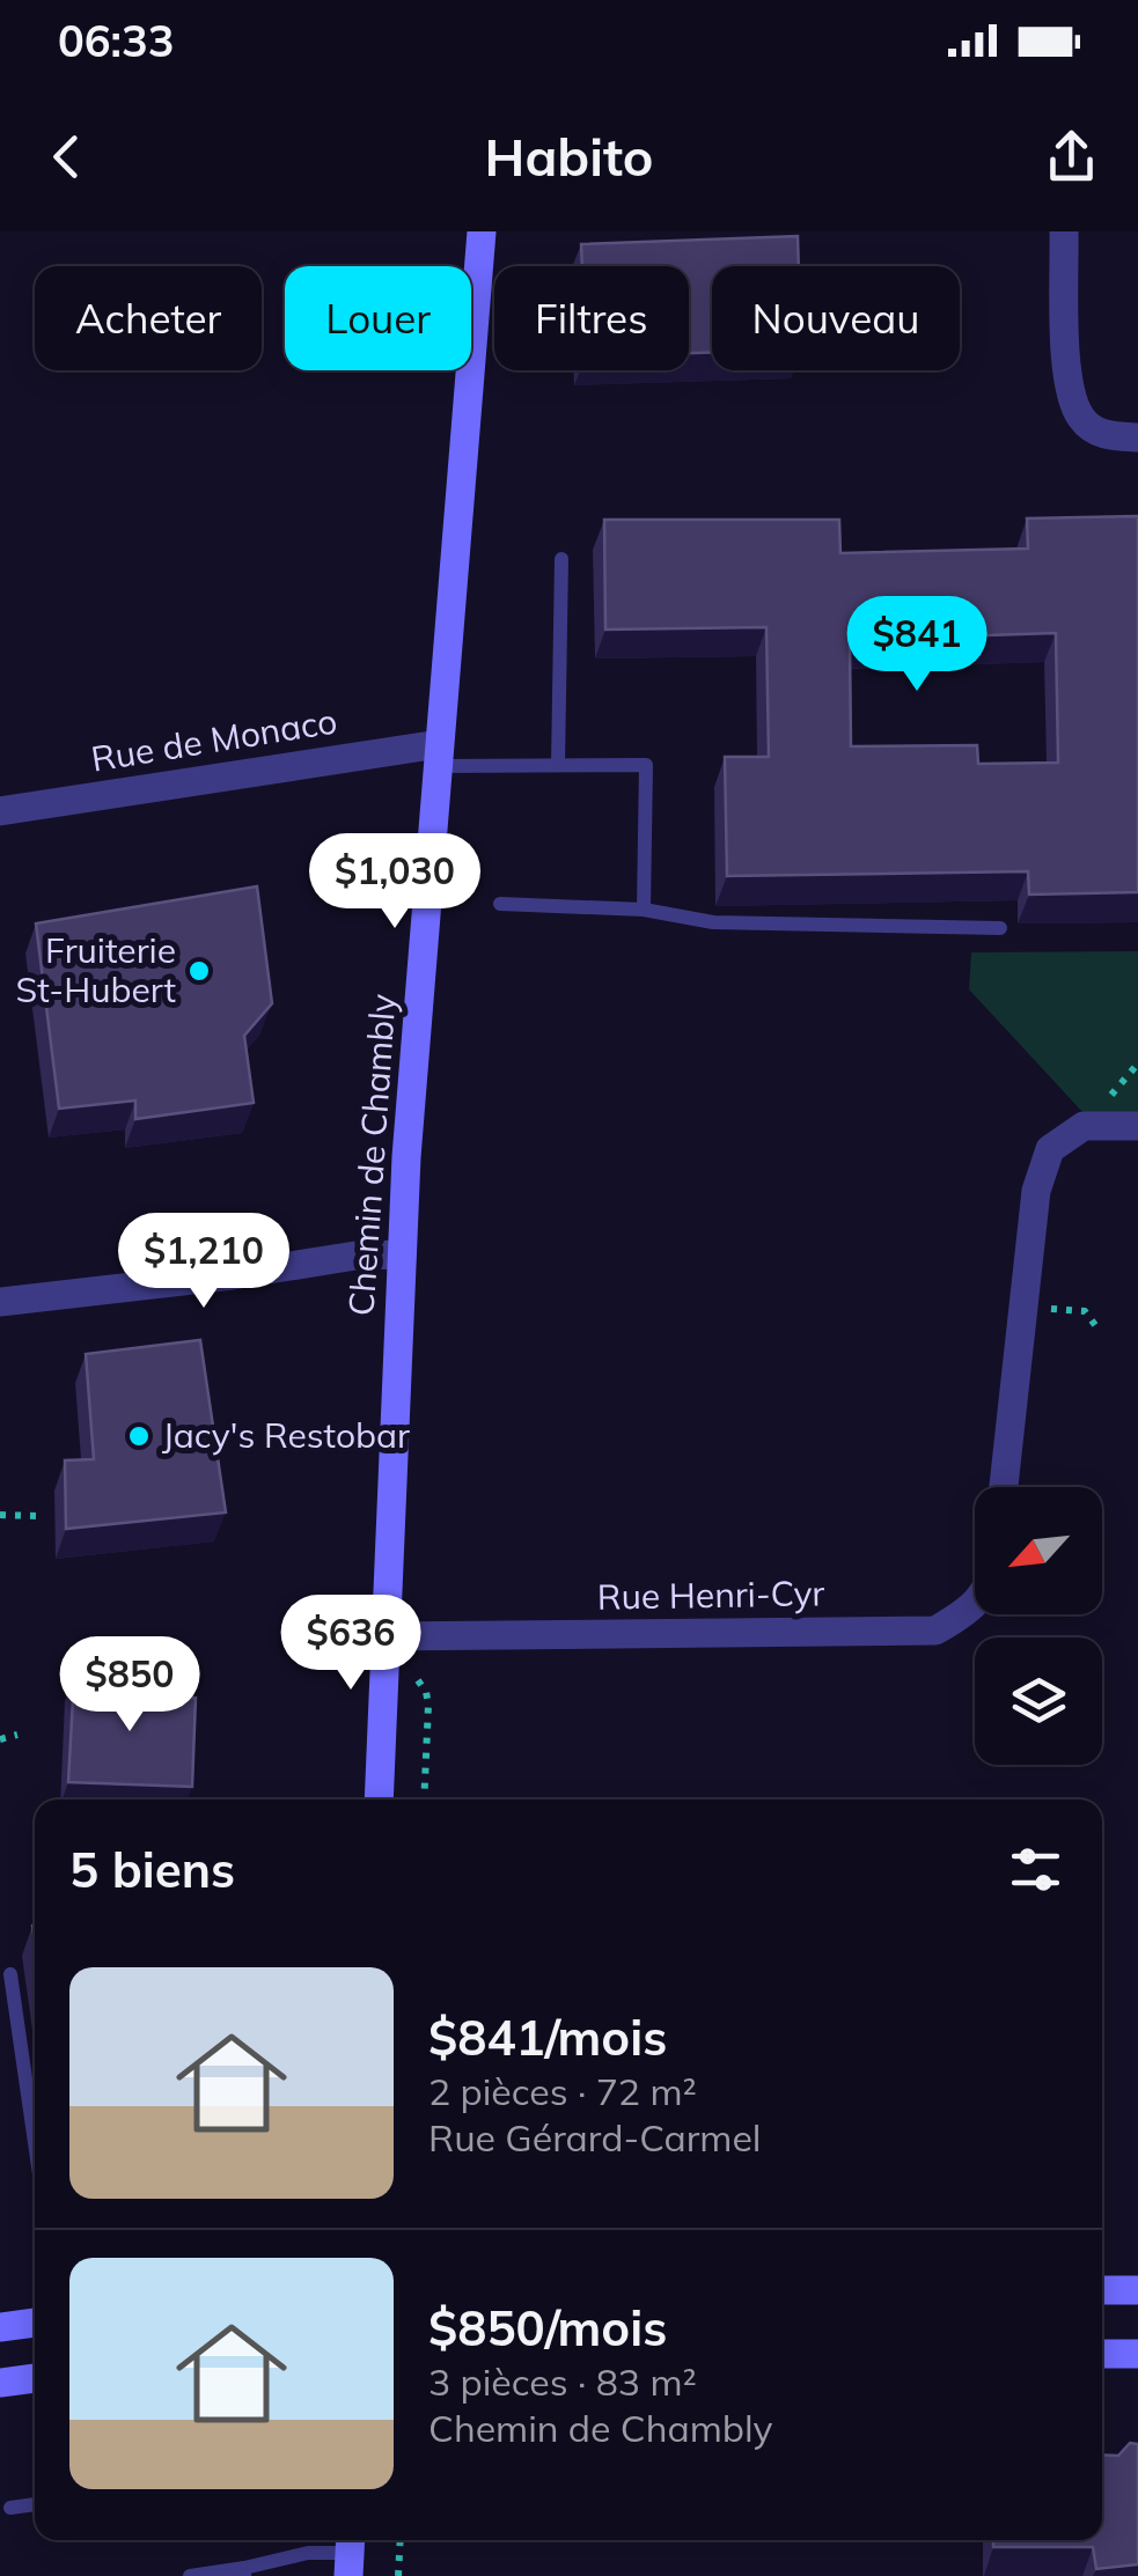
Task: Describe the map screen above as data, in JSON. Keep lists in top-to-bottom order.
{
  "streets": {
    "street": ["Rue de Monaco", "Chemin de Chambly", "Rue Henri-Cyr"]
  },
  "crossings": [
    ["Rue de Monaco", "Chemin de Chambly"],
    ["Chemin de Chambly", "Rue Henri-Cyr"]
  ],
  "places": ["Fruiterie St-Hubert", "Jacy's Restobar"],
  "north": "bottom left",
  "page": {
    "status": "06:33",
    "header": "Habito",
    "chip": [
      "Acheter",
      "Louer",
      "Filtres",
      "Nouveau"
    ],
    "price": [
      "$841",
      "$1,030",
      "$1,210",
      "$636",
      "$850"
    ],
    "heading": "5 biens",
    "list": [
      {
        "name": "$841/mois",
        "note": "2 pièces · 72 m² · Rue Gérard-Carmel"
      },
      {
        "name": "$850/mois",
        "note": "3 pièces · 83 m² · Chemin de Chambly"
      }
    ]
  }
}
